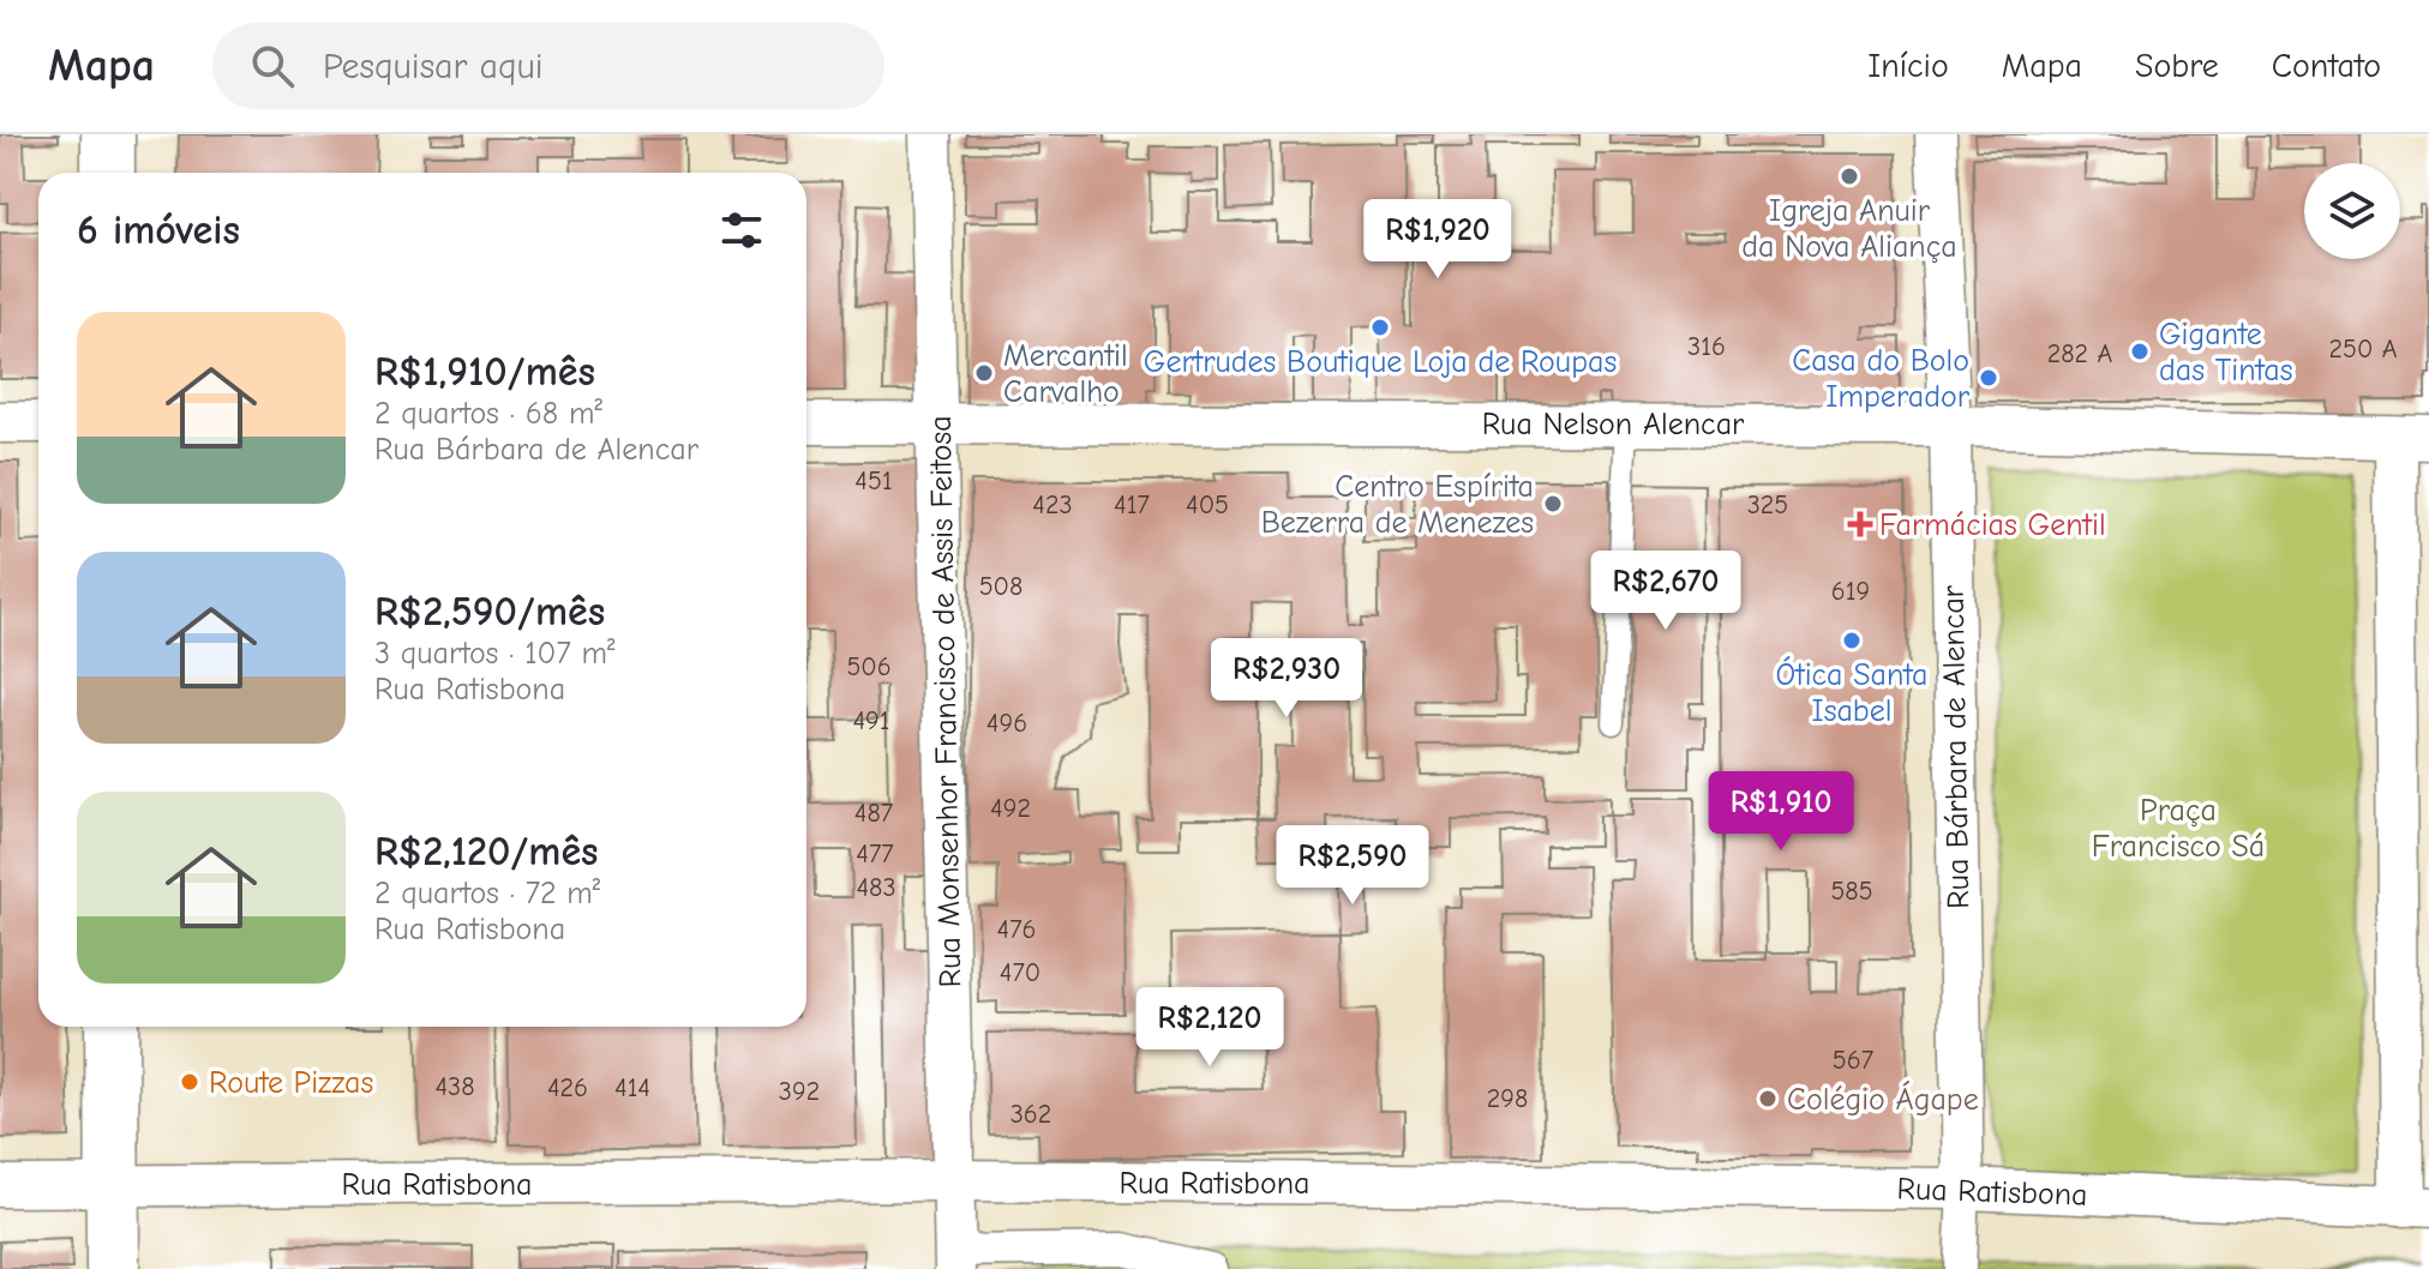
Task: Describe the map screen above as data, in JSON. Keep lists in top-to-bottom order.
{
  "streets": {
    "street": [
      "Rua Nelson Alencar",
      "Rua Monsenhor Francisco de Assis Feitosa",
      "Rua Bárbara de Alencar",
      "Rua Ratisbona"
    ]
  },
  "crossings": [
    ["Rua Nelson Alencar", "Rua Monsenhor Francisco de Assis Feitosa"],
    ["Rua Nelson Alencar", "Rua Bárbara de Alencar"],
    ["Rua Monsenhor Francisco de Assis Feitosa", "Rua Ratisbona"],
    ["Rua Bárbara de Alencar", "Rua Ratisbona"]
  ],
  "parks": ["Praça Francisco Sá"],
  "places": {
    "other": [
      "Igreja Anuir da Nova Aliança",
      "Gertrudes Boutique Loja de Roupas",
      "Gigante das Tintas",
      "Mercantil Carvalho",
      "Casa do Bolo Imperador",
      "Centro Espírita Bezerra de Menezes",
      "Ótica Santa Isabel",
      "Route Pizzas",
      "Colégio Ágape"
    ],
    "health": ["Farmácias Gentil"]
  },
  "house_numbers": [
    "316",
    "250 A",
    "282 A",
    "451",
    "423",
    "417",
    "405",
    "325",
    "508",
    "619",
    "506",
    "491",
    "496",
    "492",
    "487",
    "477",
    "483",
    "585",
    "476",
    "470",
    "567",
    "438",
    "426",
    "414",
    "392",
    "298",
    "362"
  ],
  "page": {
    "header": "Mapa",
    "search": "Pesquisar aqui",
    "nav": [
      "Início",
      "Mapa",
      "Sobre",
      "Contato"
    ],
    "heading": "6 imóveis",
    "price": [
      "R$1,920",
      "R$2,670",
      "R$2,930",
      "R$1,910",
      "R$2,590",
      "R$2,120"
    ],
    "list": [
      {
        "name": "R$1,910/mês",
        "note": "2 quartos · 68 m² · Rua Bárbara de Alencar"
      },
      {
        "name": "R$2,590/mês",
        "note": "3 quartos · 107 m² · Rua Ratisbona"
      },
      {
        "name": "R$2,120/mês",
        "note": "2 quartos · 72 m² · Rua Ratisbona"
      }
    ]
  }
}
